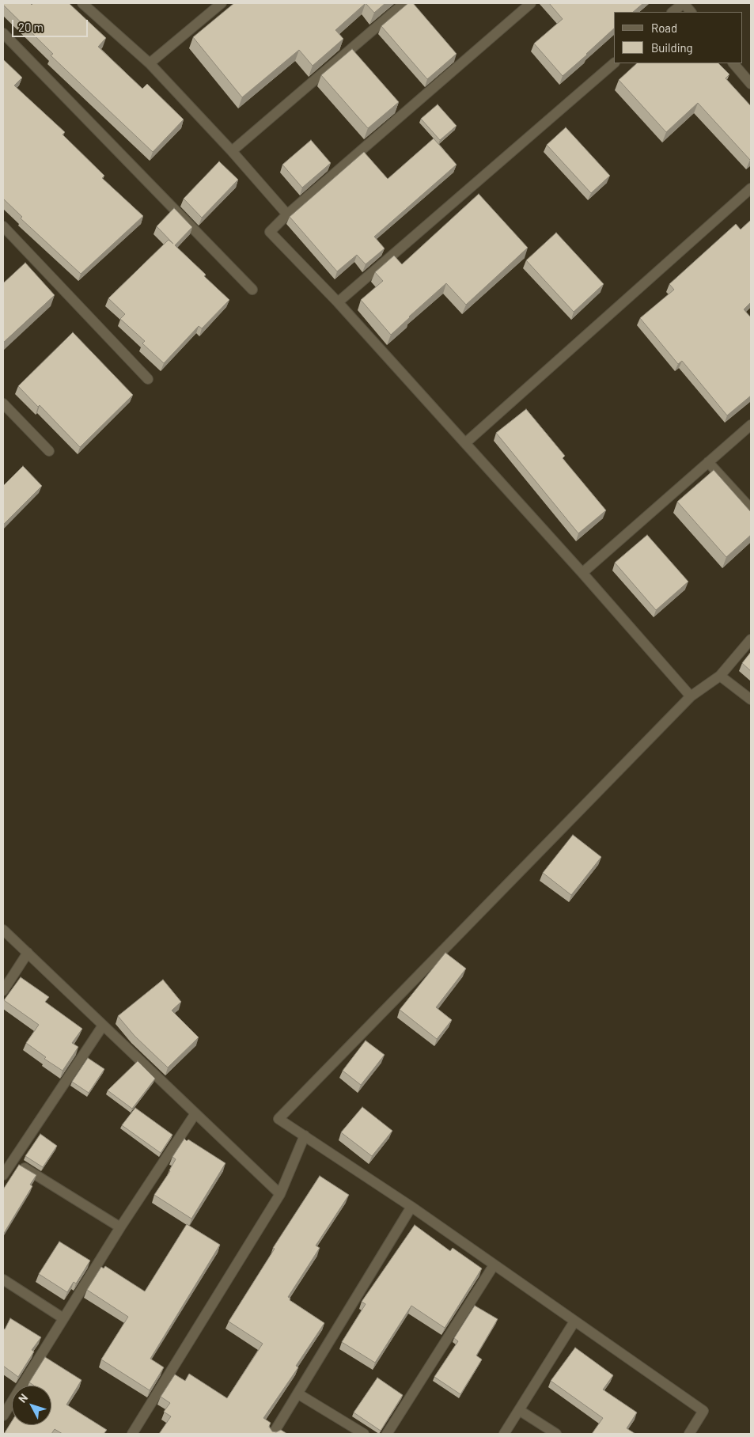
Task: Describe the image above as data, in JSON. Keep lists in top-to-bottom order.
{
  "legend": ["Road", "Building"],
  "scale_bar": "20 m",
  "north": "top left"
}
